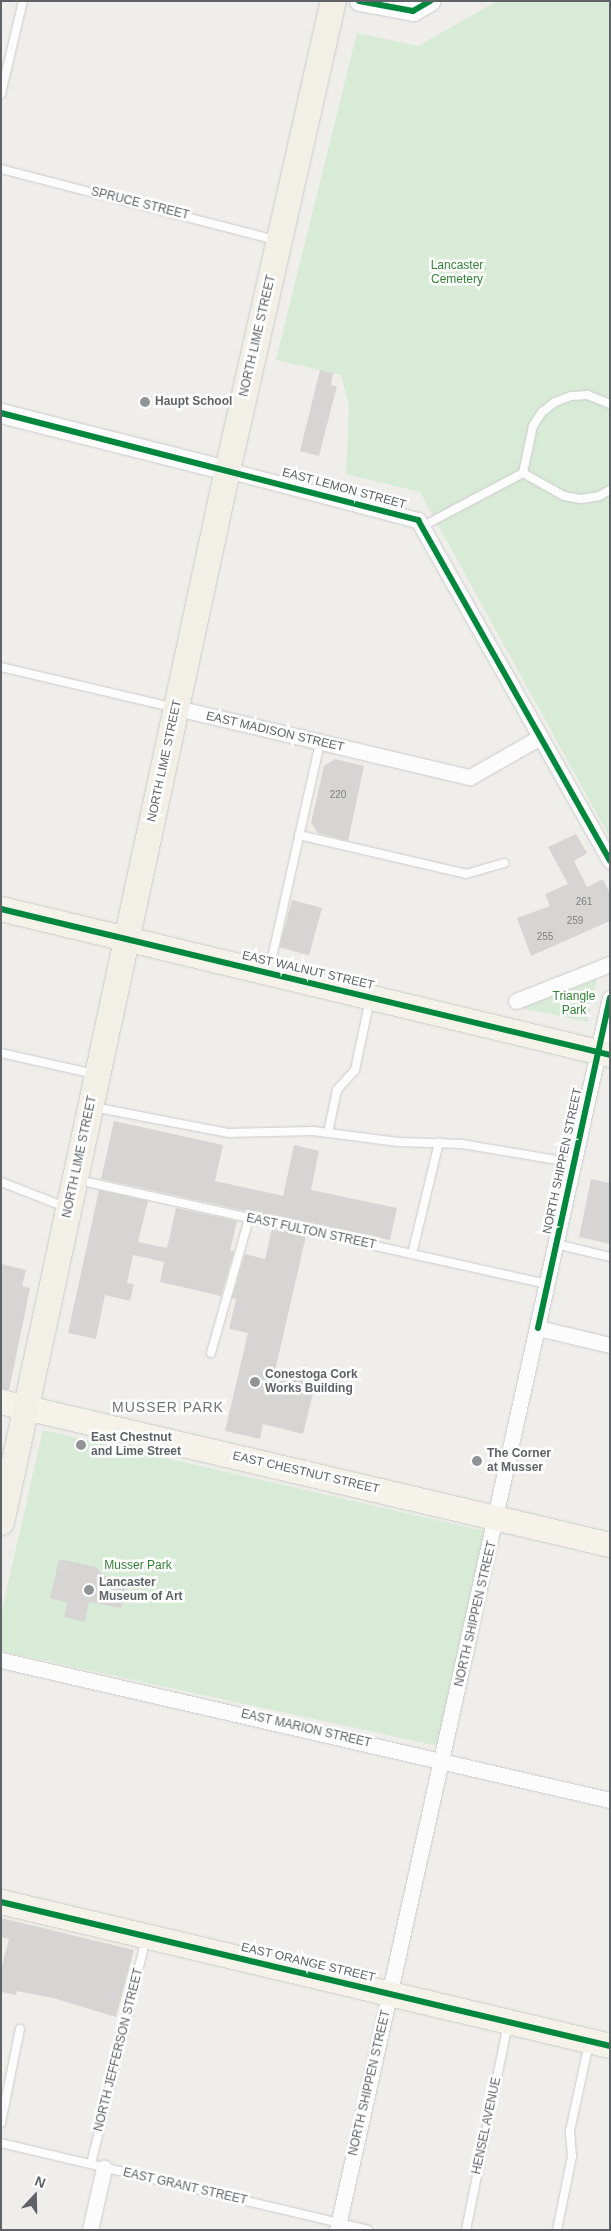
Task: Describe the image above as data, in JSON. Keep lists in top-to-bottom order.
{
  "streets": {
    "highway": ["NORTH LIME STREET"],
    "main road": ["EAST WALNUT STREET", "EAST CHESTNUT STREET", "EAST ORANGE STREET"],
    "street": [
      "EAST LEMON STREET",
      "EAST MADISON STREET",
      "NORTH SHIPPEN STREET",
      "EAST MARION STREET",
      "NORTH JEFFERSON STREET"
    ],
    "lane": [
      "SPRUCE STREET",
      "EAST FULTON STREET",
      "HENSEL AVENUE",
      "EAST GRANT STREET"
    ]
  },
  "crossings": [
    ["SPRUCE STREET", "NORTH LIME STREET"],
    ["NORTH LIME STREET", "EAST LEMON STREET"],
    ["NORTH LIME STREET", "EAST MADISON STREET"],
    ["NORTH LIME STREET", "EAST WALNUT STREET"],
    ["NORTH LIME STREET", "EAST FULTON STREET"],
    ["NORTH LIME STREET", "EAST CHESTNUT STREET"],
    ["EAST WALNUT STREET", "NORTH SHIPPEN STREET"],
    ["NORTH SHIPPEN STREET", "EAST FULTON STREET"],
    ["NORTH SHIPPEN STREET", "EAST CHESTNUT STREET"],
    ["NORTH SHIPPEN STREET", "EAST MARION STREET"],
    ["NORTH SHIPPEN STREET", "EAST ORANGE STREET"],
    ["NORTH SHIPPEN STREET", "EAST GRANT STREET"],
    ["EAST ORANGE STREET", "NORTH JEFFERSON STREET"],
    ["EAST ORANGE STREET", "HENSEL AVENUE"],
    ["NORTH JEFFERSON STREET", "EAST GRANT STREET"]
  ],
  "districts": ["MUSSER PARK"],
  "parks": ["Lancaster Cemetery", "Triangle Park", "Musser Park"],
  "places": [
    "Haupt School",
    "Conestoga Cork Works Building",
    "East Chestnut and Lime Street",
    "The Corner at Musser",
    "Lancaster Museum of Art"
  ],
  "house_numbers": [
    "220",
    "261",
    "259",
    "255"
  ],
  "north": "top"
}
